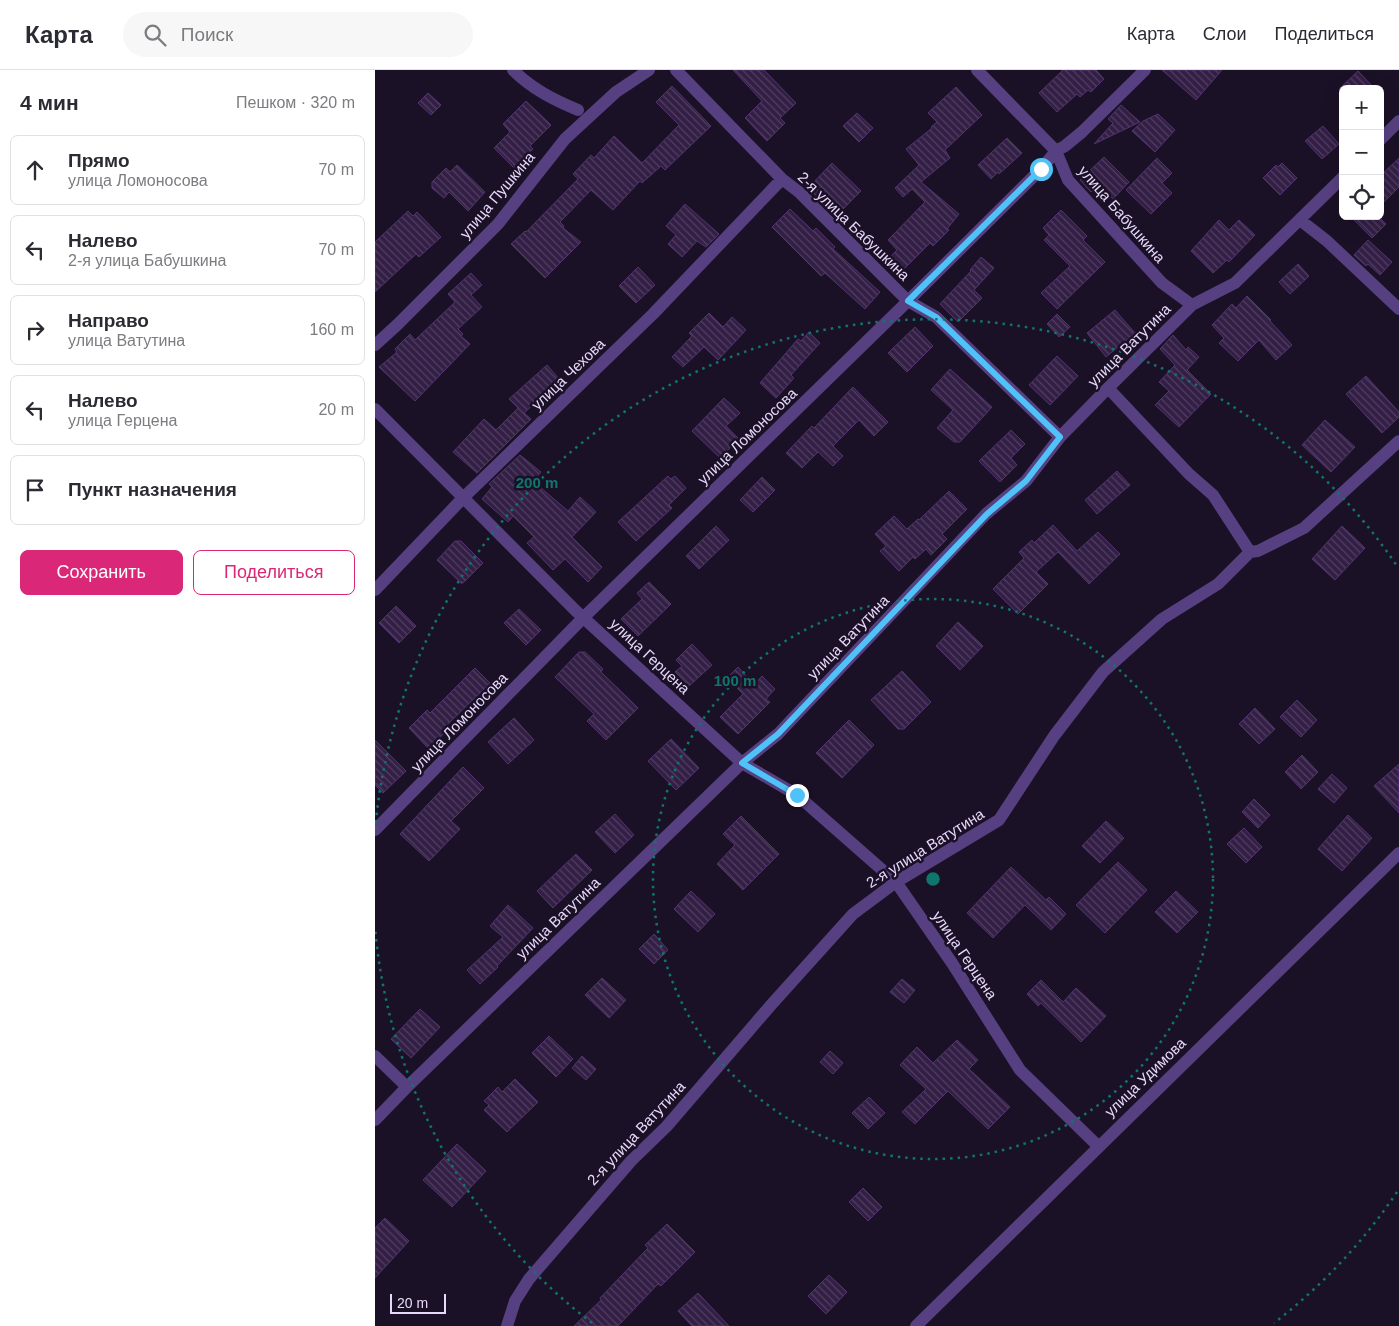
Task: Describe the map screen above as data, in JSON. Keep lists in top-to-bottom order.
{
  "streets": {
    "street": [
      "улица Пушкина",
      "улица Бабушкина",
      "2-я улица Бабушкина",
      "улица Ватутина",
      "улица Чехова",
      "улица Ломоносова",
      "улица Герцена",
      "2-я улица Ватутина",
      "улица Удимова"
    ]
  },
  "crossings": [
    ["улица Бабушкина", "улица Ватутина"],
    ["улица Бабушкина", "улица Ломоносова"],
    ["2-я улица Бабушкина", "улица Ватутина"],
    ["2-я улица Бабушкина", "улица Чехова"],
    ["2-я улица Бабушкина", "улица Ломоносова"],
    ["улица Ватутина", "улица Герцена"],
    ["улица Чехова", "улица Герцена"],
    ["улица Ломоносова", "улица Герцена"],
    ["улица Герцена", "2-я улица Ватутина"],
    ["улица Герцена", "улица Удимова"]
  ],
  "scale_bar": "20 m",
  "page": {
    "header": "Карта",
    "search": "Поиск",
    "nav": ["Карта", "Слои", "Поделиться"],
    "heading": ["4 мин", "Пешком · 320 m"],
    "map_buttons": ["+", "−"],
    "list": [
      ["Прямо", "улица Ломоносова", "70 m"],
      ["Налево", "2-я улица Бабушкина", "70 m"],
      ["Направо", "улица Ватутина", "160 m"],
      ["Налево", "улица Герцена", "20 m"],
      "Пункт назначения"
    ],
    "buttons": ["Сохранить", "Поделиться"],
    "scale": "20 m"
  },
  "rings": ["200 m", "100 m"]
}
